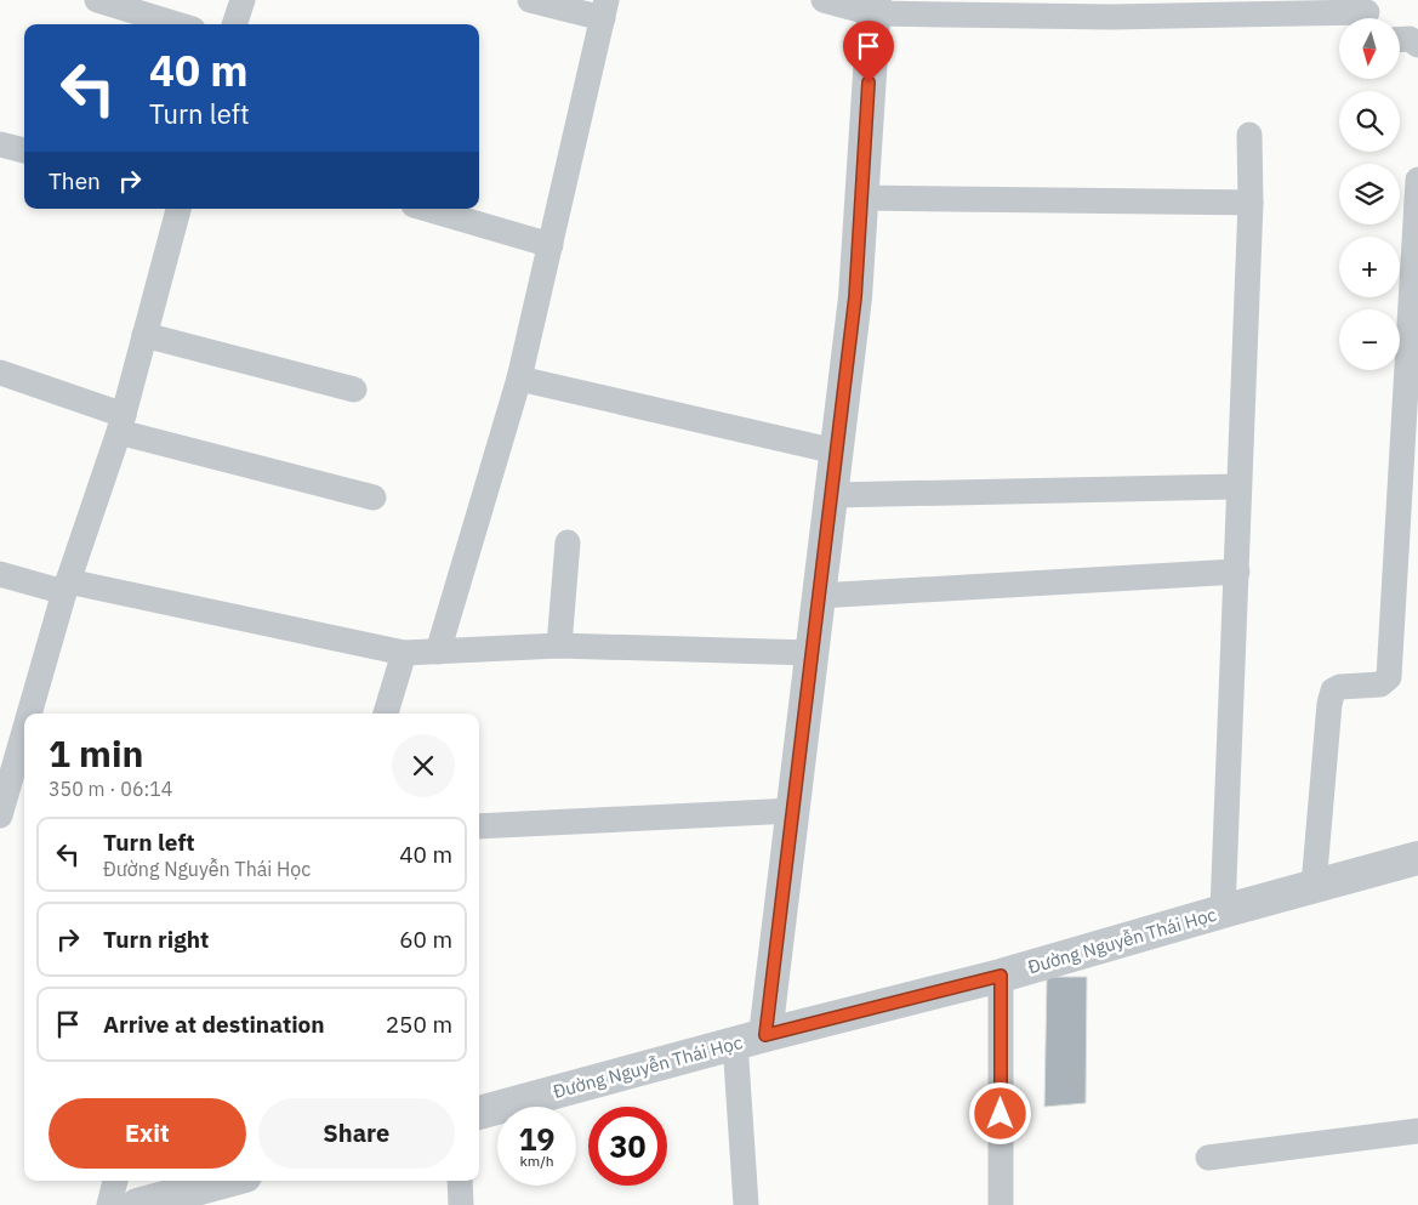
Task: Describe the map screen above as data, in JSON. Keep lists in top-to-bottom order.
{
  "streets": {
    "street": ["Đường Nguyễn Thái Học"]
  },
  "north": "bottom",
  "page": {
    "map_buttons": ["+", "−"],
    "turn": ["40 m", "Turn left"],
    "then": "Then",
    "heading": ["1 min", "350 m · 06:14"],
    "list": [
      {
        "name": "Turn left",
        "note": "Đường Nguyễn Thái Học",
        "value": "40 m"
      },
      {
        "name": "Turn right",
        "value": "60 m"
      },
      {
        "name": "Arrive at destination",
        "value": "250 m"
      }
    ],
    "buttons": ["Exit", "Share"],
    "speed": "19 km/h",
    "limit": "30"
  }
}
